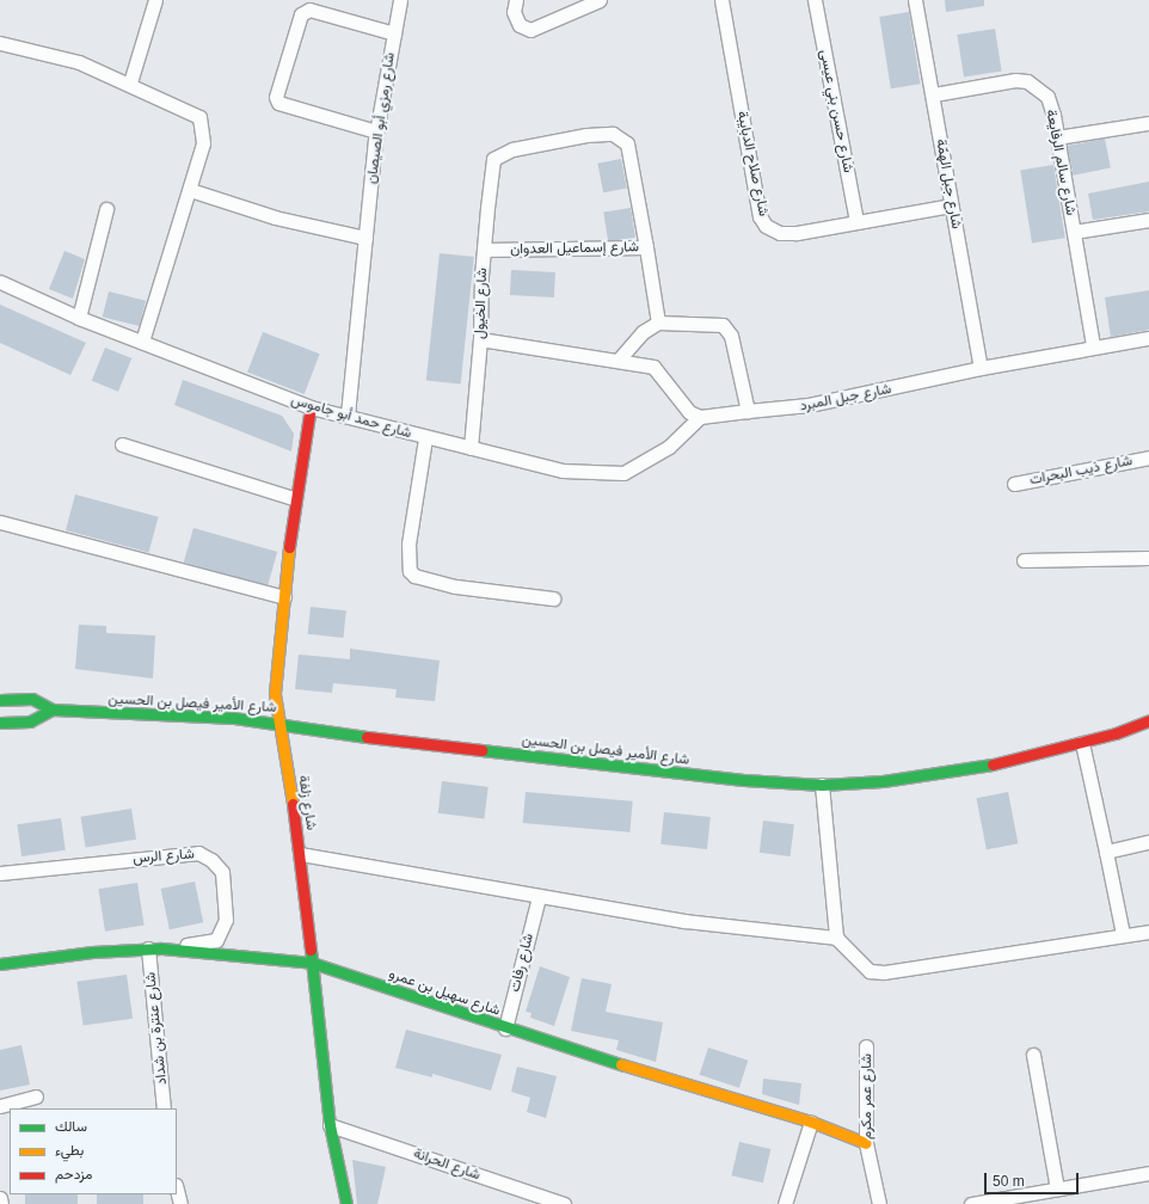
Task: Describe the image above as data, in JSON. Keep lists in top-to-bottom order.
{
  "streets": {
    "street": [
      "شارع حسن بني عيسى",
      "شارع رمزي أبو الصيصان",
      "شارع سالم الرفايعة",
      "شارع صلاح الدبايبة",
      "شارع جبل الهمّة",
      "شارع إسماعيل العدوان",
      "شارع الخيول",
      "شارع جبل المبرد",
      "شارع حمد أبو جاموس",
      "شارع ذيب البحرات",
      "شارع الأمير فيصل بن الحسين",
      "شارع زلفة",
      "شارع الرس",
      "شارع رفات",
      "شارع سهيل بن عمرو",
      "شارع عنترة بن شداد",
      "شارع عمر مكرم",
      "شارع الحرانة"
    ]
  },
  "crossings": [
    ["شارع حسن بني عيسى", "شارع صلاح الدبايبة"],
    ["شارع رمزي أبو الصيصان", "شارع حمد أبو جاموس"],
    ["شارع سالم الرفايعة", "شارع جبل الهمّة"],
    ["شارع سالم الرفايعة", "شارع جبل المبرد"],
    ["شارع صلاح الدبايبة", "شارع جبل الهمّة"],
    ["شارع جبل الهمّة", "شارع جبل المبرد"],
    ["شارع إسماعيل العدوان", "شارع الخيول"],
    ["شارع الخيول", "شارع حمد أبو جاموس"],
    ["شارع جبل المبرد", "شارع حمد أبو جاموس"],
    ["شارع حمد أبو جاموس", "شارع زلفة"],
    ["شارع الأمير فيصل بن الحسين", "شارع زلفة"],
    ["شارع زلفة", "شارع سهيل بن عمرو"],
    ["شارع زلفة", "شارع الحرانة"],
    ["شارع الرس", "شارع سهيل بن عمرو"],
    ["شارع الرس", "شارع عنترة بن شداد"],
    ["شارع رفات", "شارع سهيل بن عمرو"],
    ["شارع سهيل بن عمرو", "شارع عنترة بن شداد"],
    ["شارع سهيل بن عمرو", "شارع عمر مكرم"]
  ],
  "legend": ["سالك", "بطيء", "مزدحم"],
  "scale_bar": "50 m"
}
